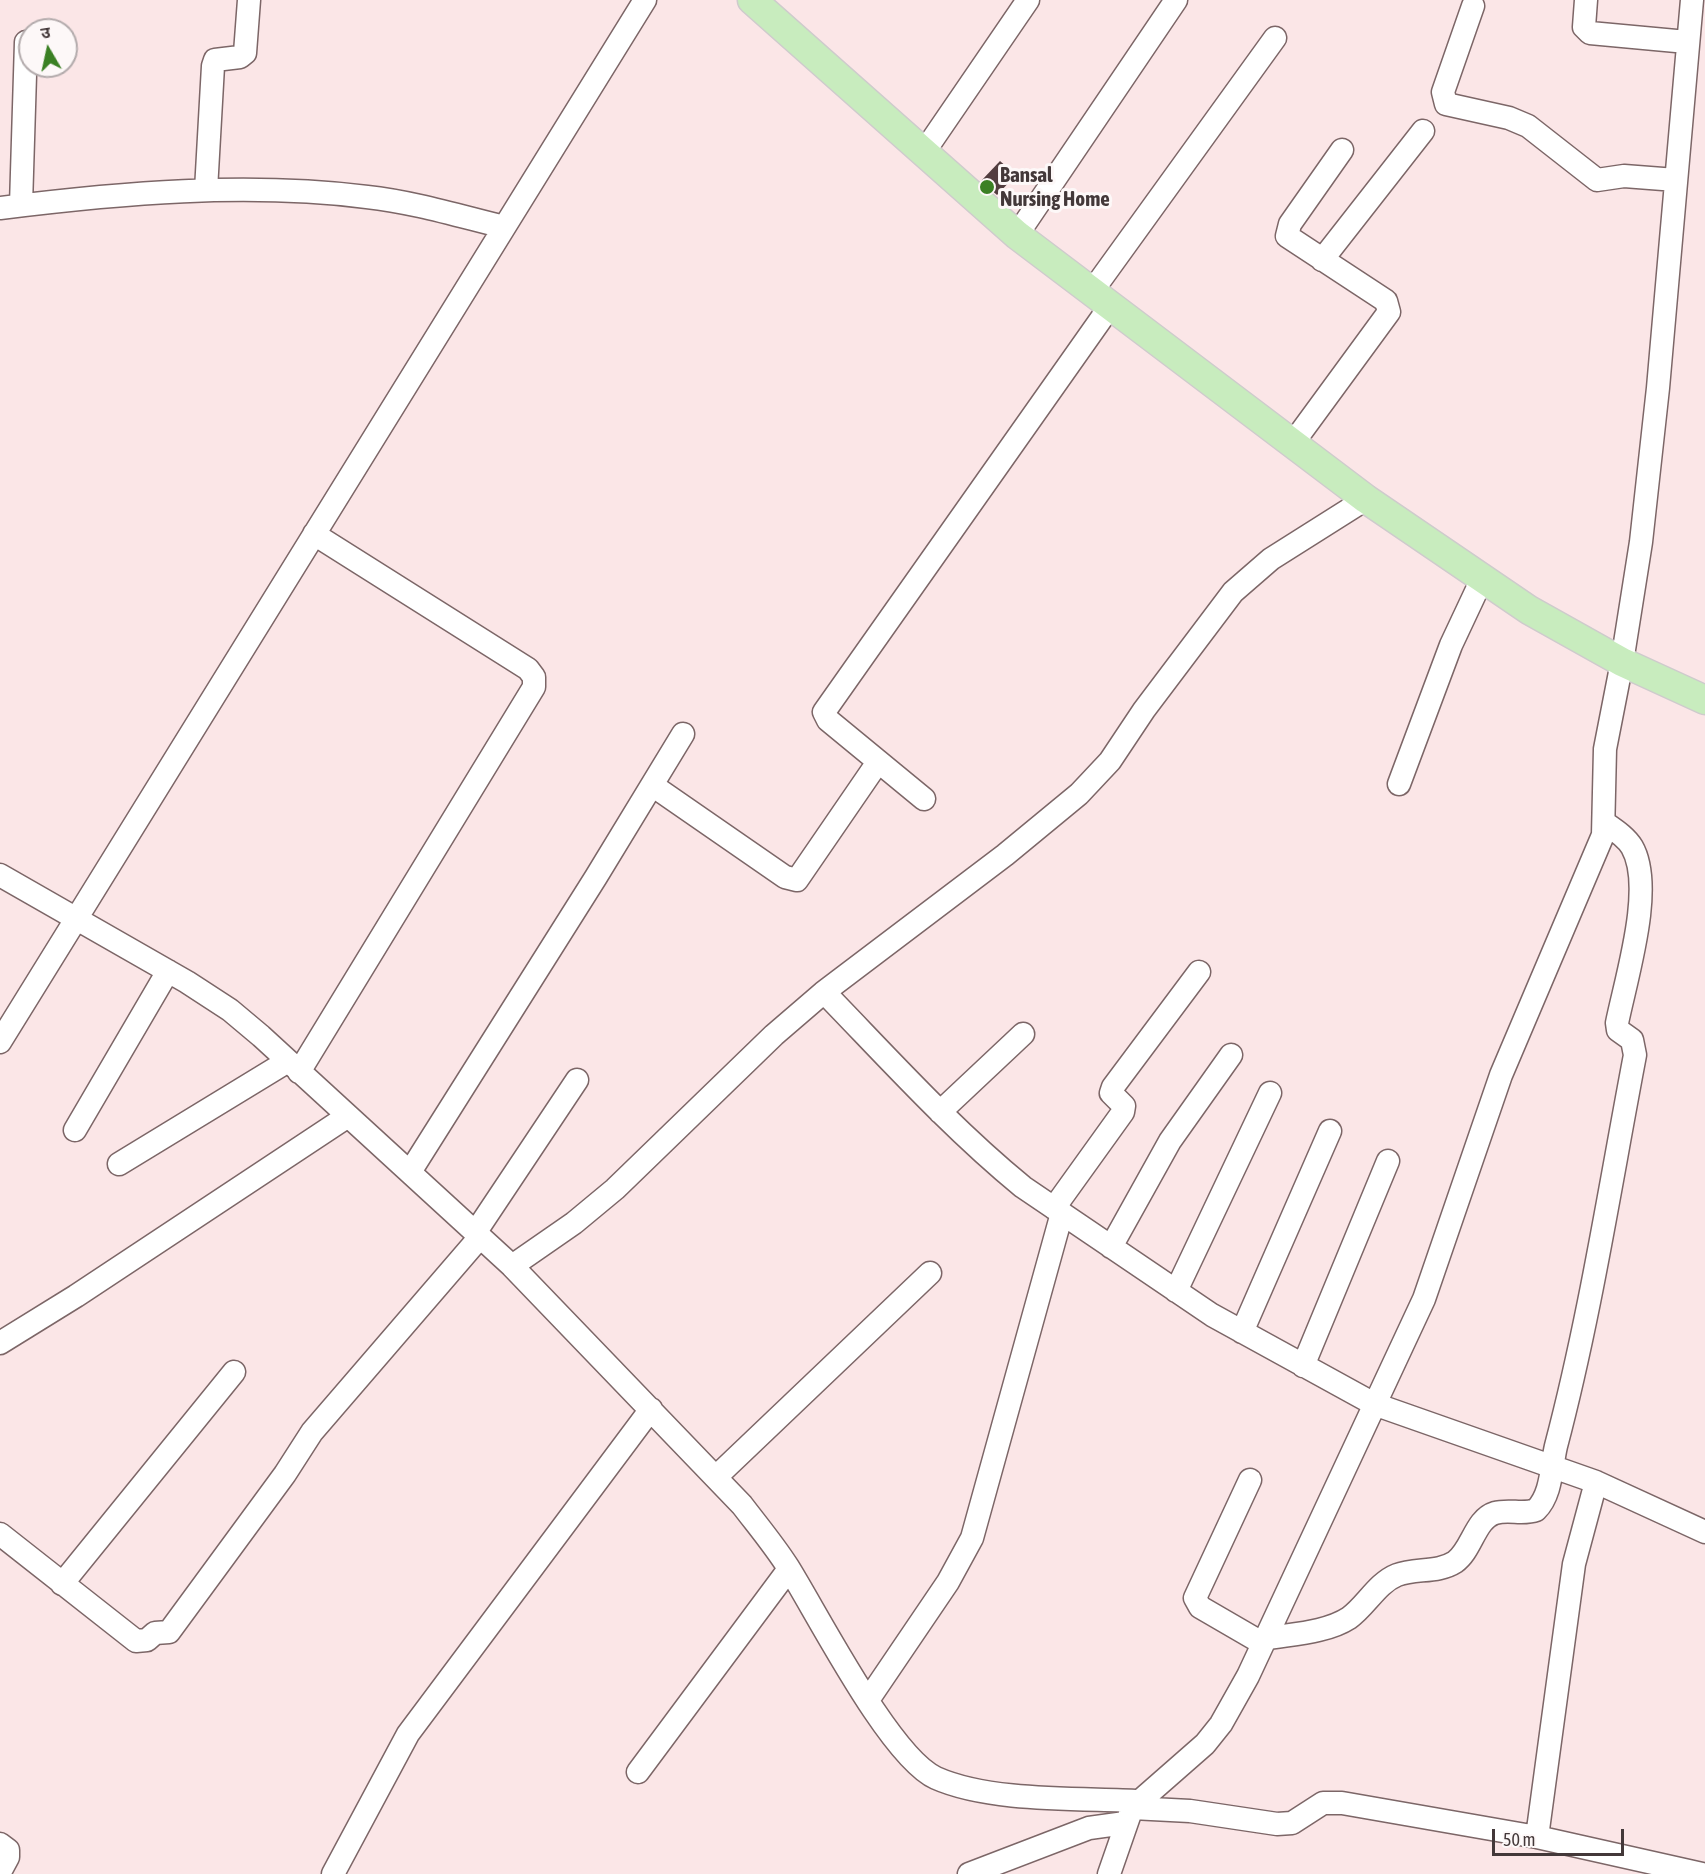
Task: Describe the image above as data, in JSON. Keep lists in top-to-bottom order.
{
  "places": ["Bansal Nursing Home"],
  "scale_bar": "50 m",
  "north": "top"
}
